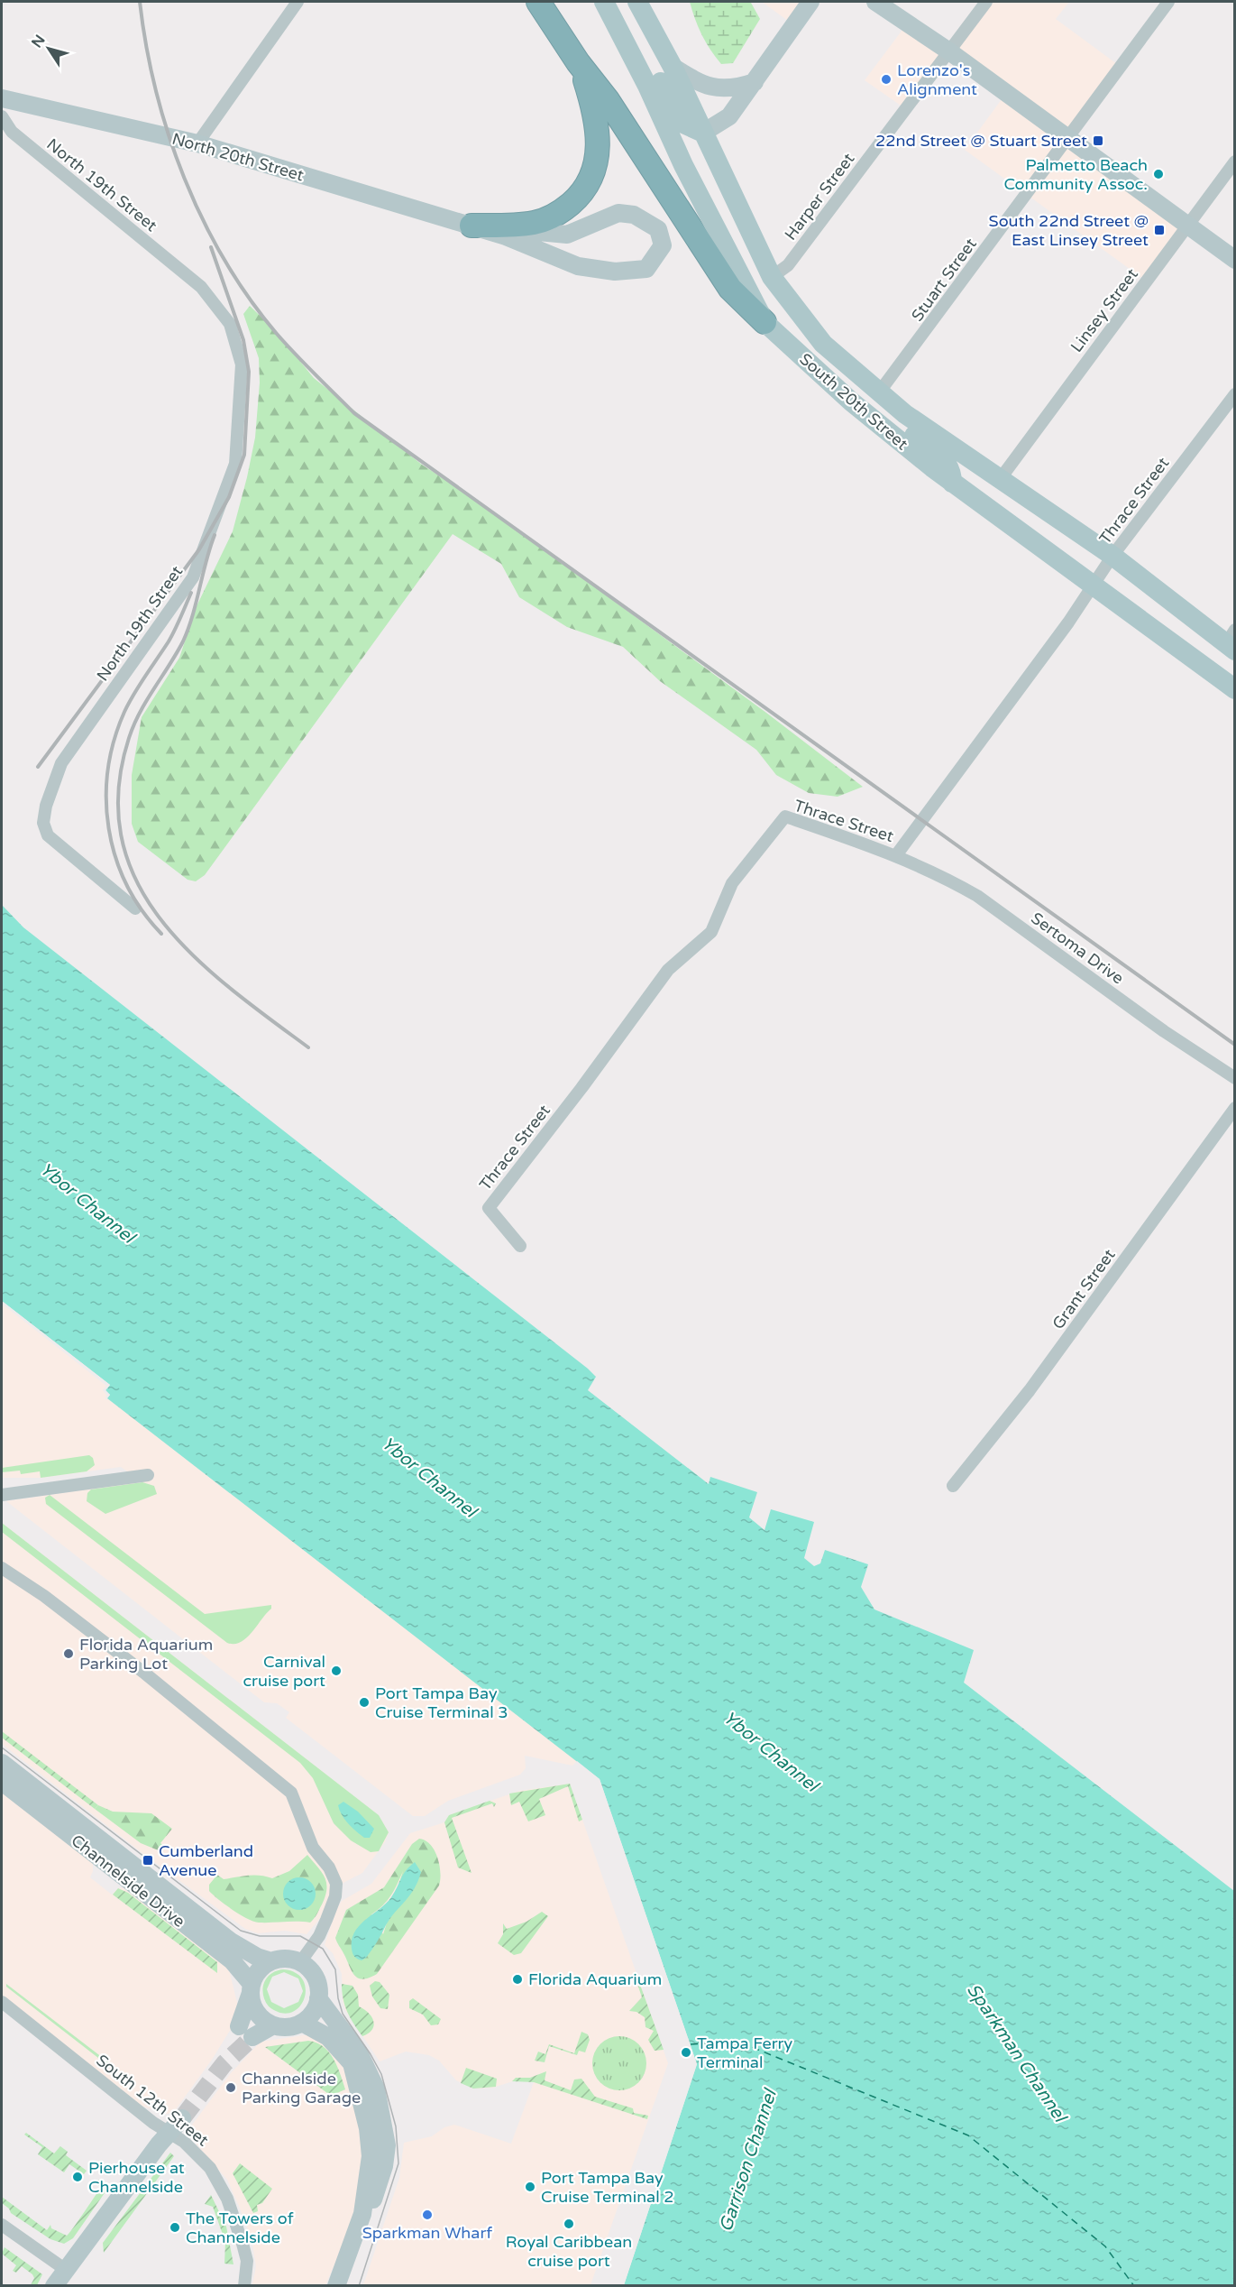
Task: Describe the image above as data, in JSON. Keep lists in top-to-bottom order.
{
  "streets": {
    "main road": ["North 20th Street", "South 20th Street", "Channelside Drive"],
    "street": [
      "North 19th Street",
      "Harper Street",
      "Stuart Street",
      "Linsey Street",
      "Thrace Street",
      "Sertoma Drive",
      "Grant Street",
      "South 12th Street"
    ]
  },
  "crossings": [
    ["Harper Street", "South 20th Street"],
    ["Stuart Street", "South 20th Street"],
    ["Linsey Street", "South 20th Street"],
    ["South 20th Street", "Thrace Street"],
    ["Thrace Street", "Sertoma Drive"]
  ],
  "water": ["Ybor Channel", "Sparkman Channel", "Garrison Channel"],
  "places": {
    "other": [
      "Lorenzo's Alignment",
      "Palmetto Beach Community Assoc.",
      "Florida Aquarium Parking Lot",
      "Carnival cruise port",
      "Port Tampa Bay Cruise Terminal 3",
      "Florida Aquarium",
      "Tampa Ferry Terminal",
      "Channelside Parking Garage",
      "Pierhouse at Channelside",
      "Port Tampa Bay Cruise Terminal 2",
      "Sparkman Wharf",
      "Royal Caribbean cruise port",
      "The Towers of Channelside"
    ],
    "transit": ["22nd Street @ Stuart Street", "South 22nd Street @ East Linsey Street", "Cumberland Avenue"]
  },
  "north": "top left"
}
